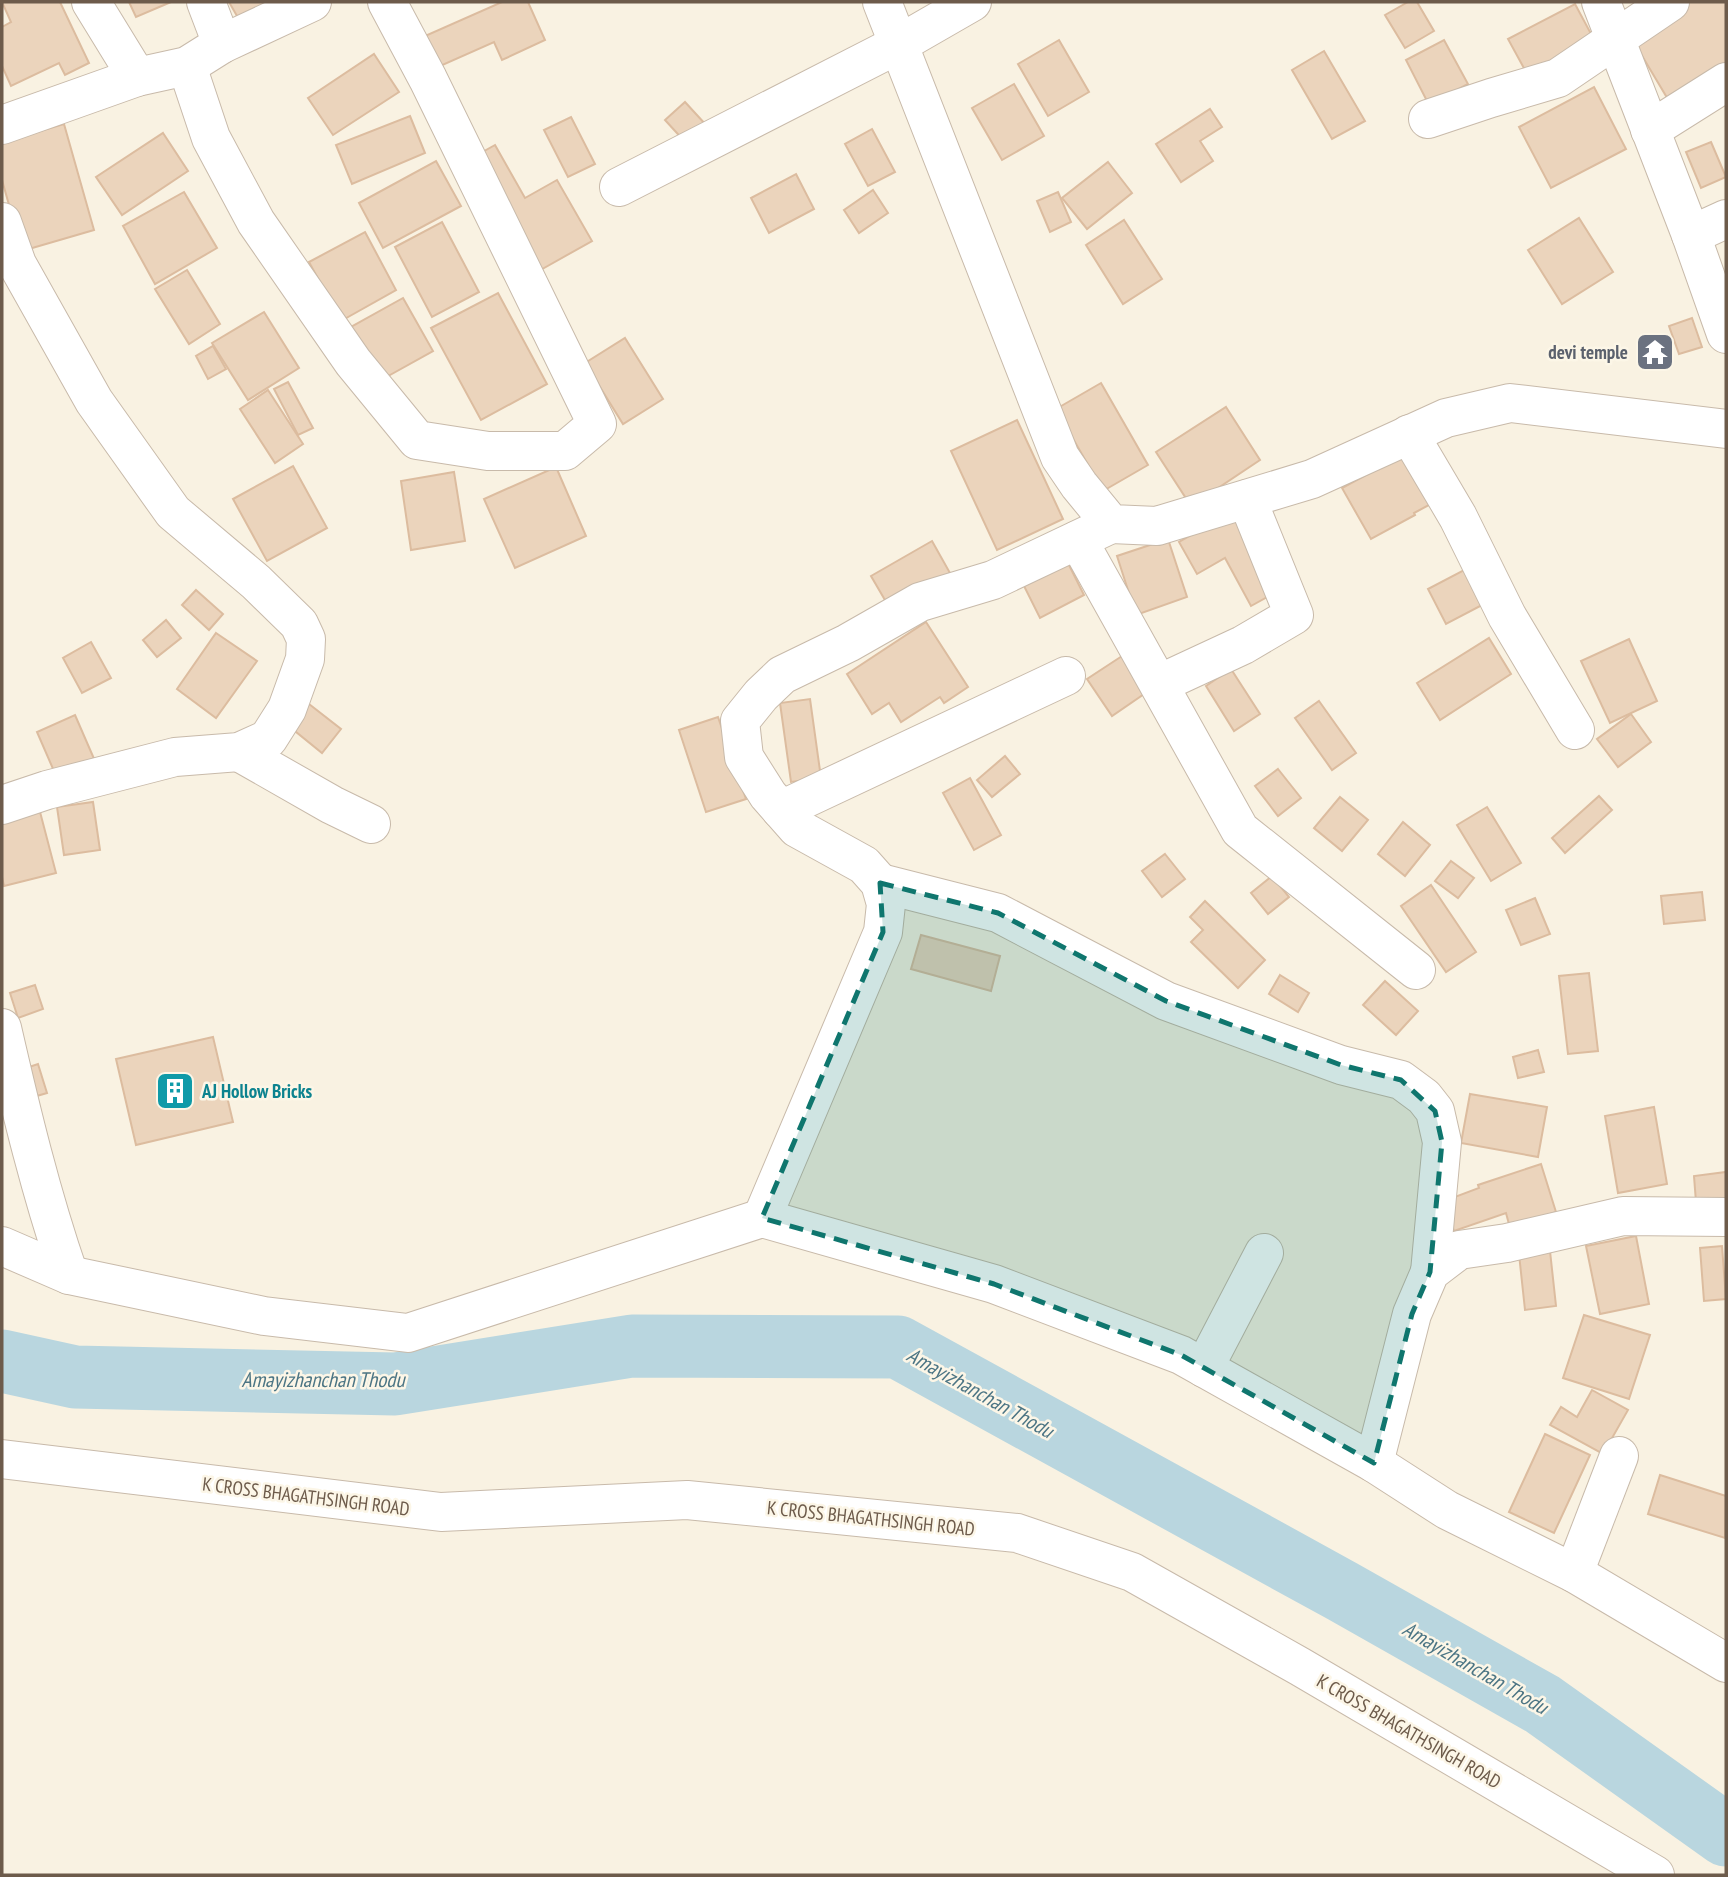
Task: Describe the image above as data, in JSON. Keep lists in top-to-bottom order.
{
  "streets": {
    "street": ["K CROSS BHAGATHSINGH ROAD"]
  },
  "water": ["Amayizhanchan Thodu"],
  "places": {
    "temple": ["devi temple"],
    "building": ["AJ Hollow Bricks"]
  }
}
